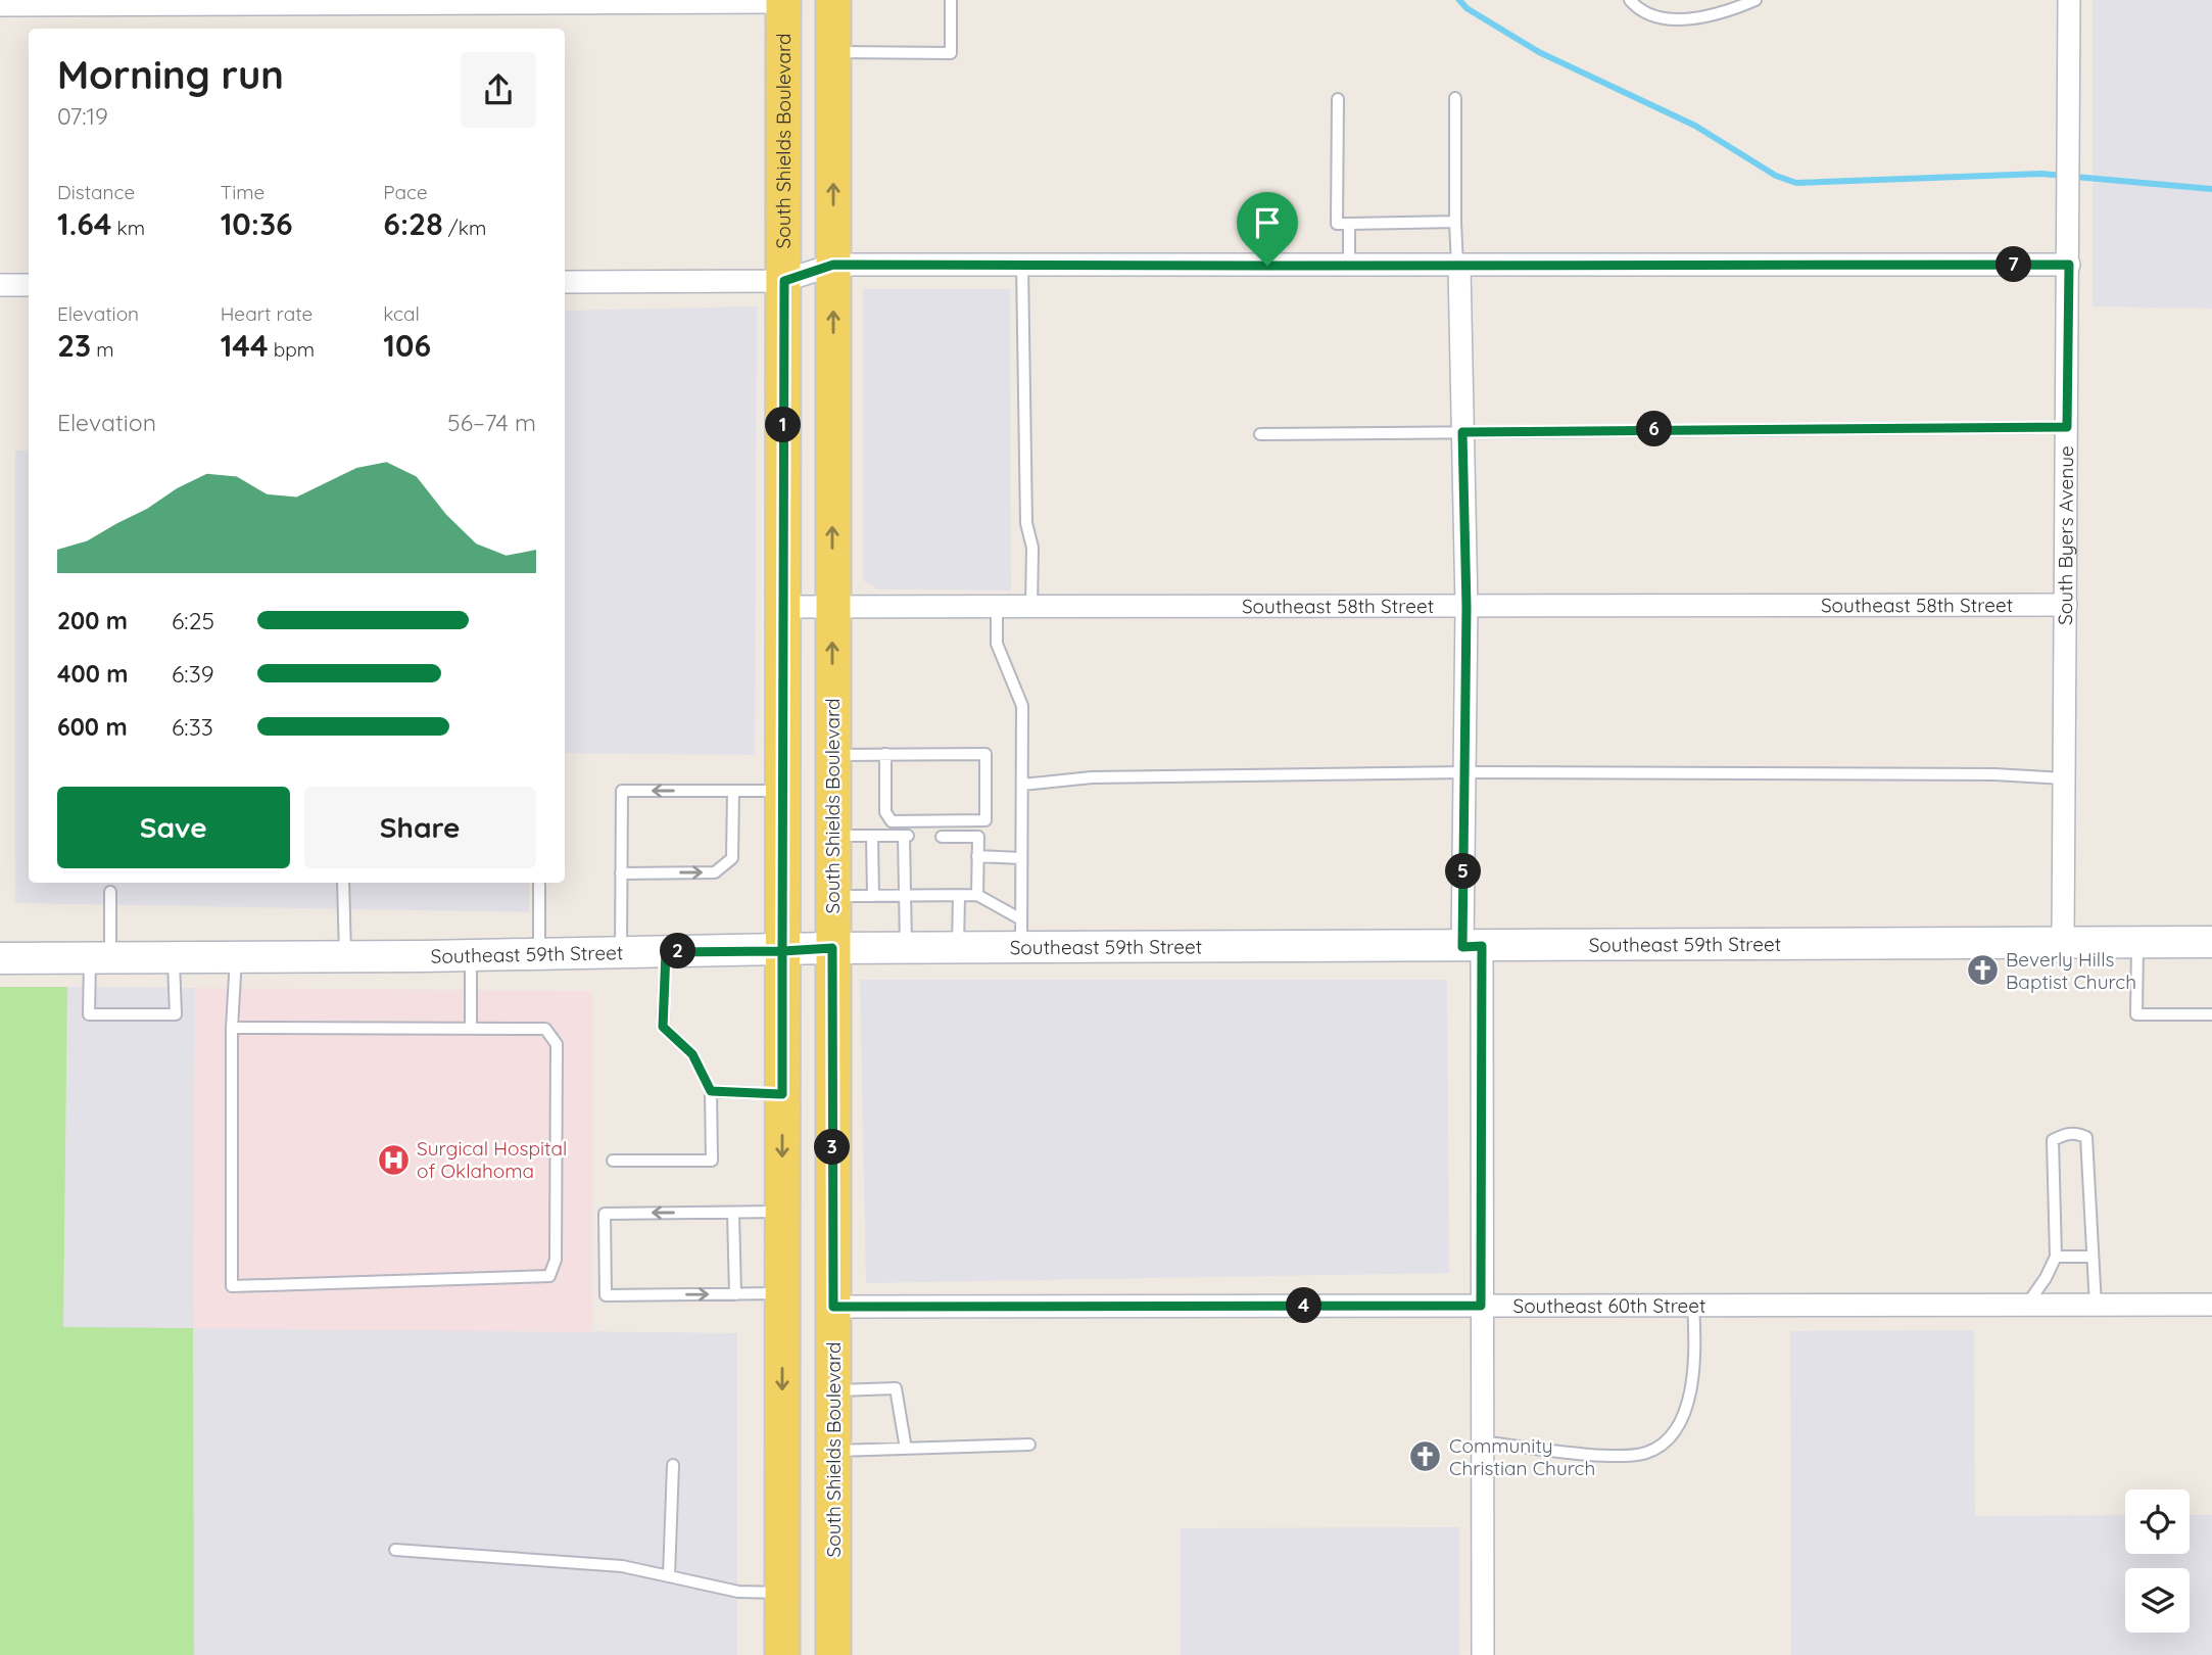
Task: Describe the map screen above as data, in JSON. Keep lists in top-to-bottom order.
{
  "streets": {
    "main road": ["South Shields Boulevard", "Southeast 59th Street"],
    "street": ["South Byers Avenue", "Southeast 58th Street", "Southeast 60th Street"]
  },
  "crossings": [
    ["South Shields Boulevard", "Southeast 58th Street"],
    ["South Shields Boulevard", "Southeast 59th Street"],
    ["South Shields Boulevard", "Southeast 60th Street"],
    ["South Byers Avenue", "Southeast 58th Street"],
    ["South Byers Avenue", "Southeast 59th Street"]
  ],
  "places": {
    "church": ["Beverly Hills Baptist Church", "Community Christian Church"],
    "hospital": ["Surgical Hospital of Oklahoma"]
  },
  "page": {
    "heading": ["Morning run", "07:19"],
    "stats": [
      ["Distance", "1.64 km"],
      ["Time", "10:36"],
      ["Pace", "6:28 /km"],
      ["Elevation", "23 m"],
      ["Heart rate", "144 bpm"],
      ["kcal", "106"]
    ],
    "pins": [
      "7",
      "1",
      "6",
      "5",
      "2",
      "3",
      "4"
    ],
    "chart": ["Elevation", "56–74 m"],
    "list": [
      {
        "name": "200 m",
        "note": "6:25"
      },
      {
        "name": "400 m",
        "note": "6:39"
      },
      {
        "name": "600 m",
        "note": "6:33"
      }
    ],
    "buttons": ["Save", "Share"]
  }
}
